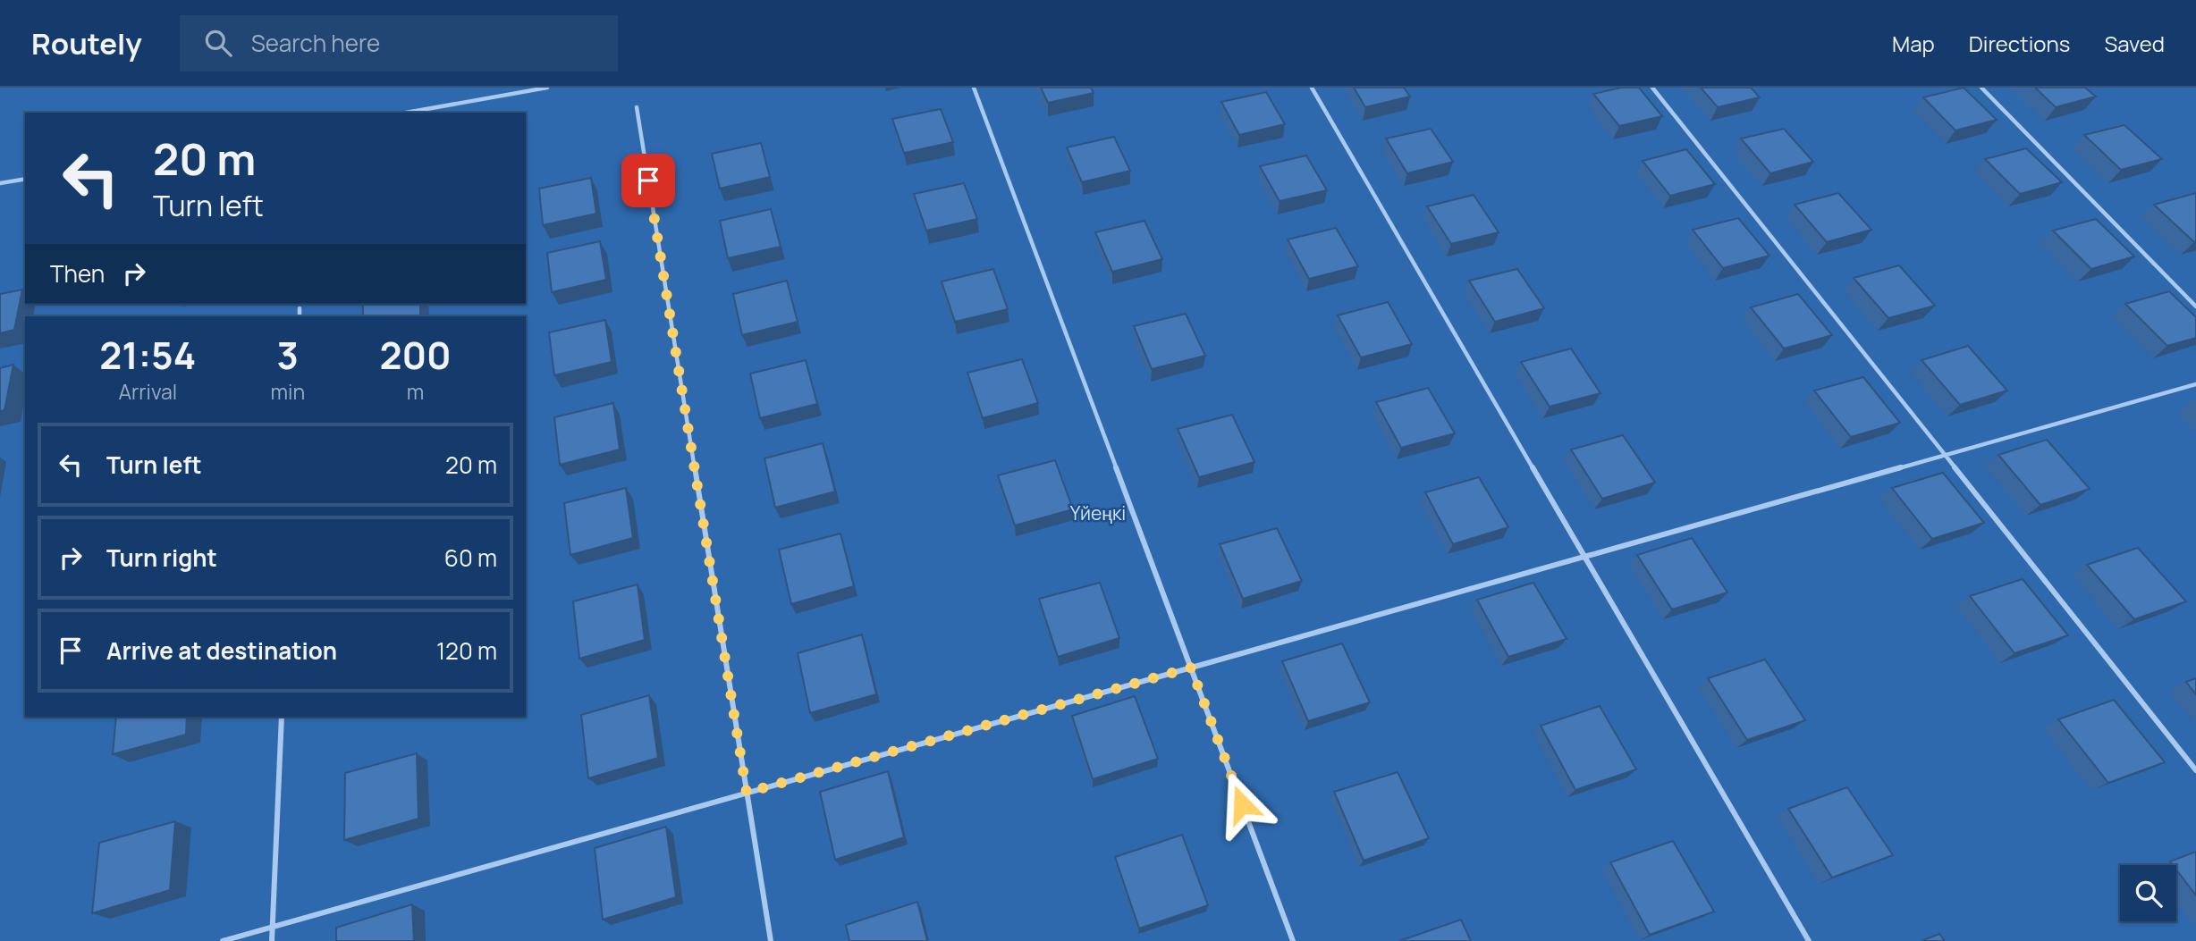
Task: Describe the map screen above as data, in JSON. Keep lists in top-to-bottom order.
{
  "parks": ["Үйеңкі"],
  "page": {
    "header": "Routely",
    "search": "Search here",
    "nav": ["Map", "Directions", "Saved"],
    "turn": ["20 m", "Turn left"],
    "then": "Then",
    "eta": [
      "21:54",
      "Arrival",
      "3",
      "min",
      "200",
      "m"
    ],
    "list": [
      {
        "name": "Turn left",
        "value": "20 m"
      },
      {
        "name": "Turn right",
        "value": "60 m"
      },
      {
        "name": "Arrive at destination",
        "value": "120 m"
      }
    ]
  }
}
